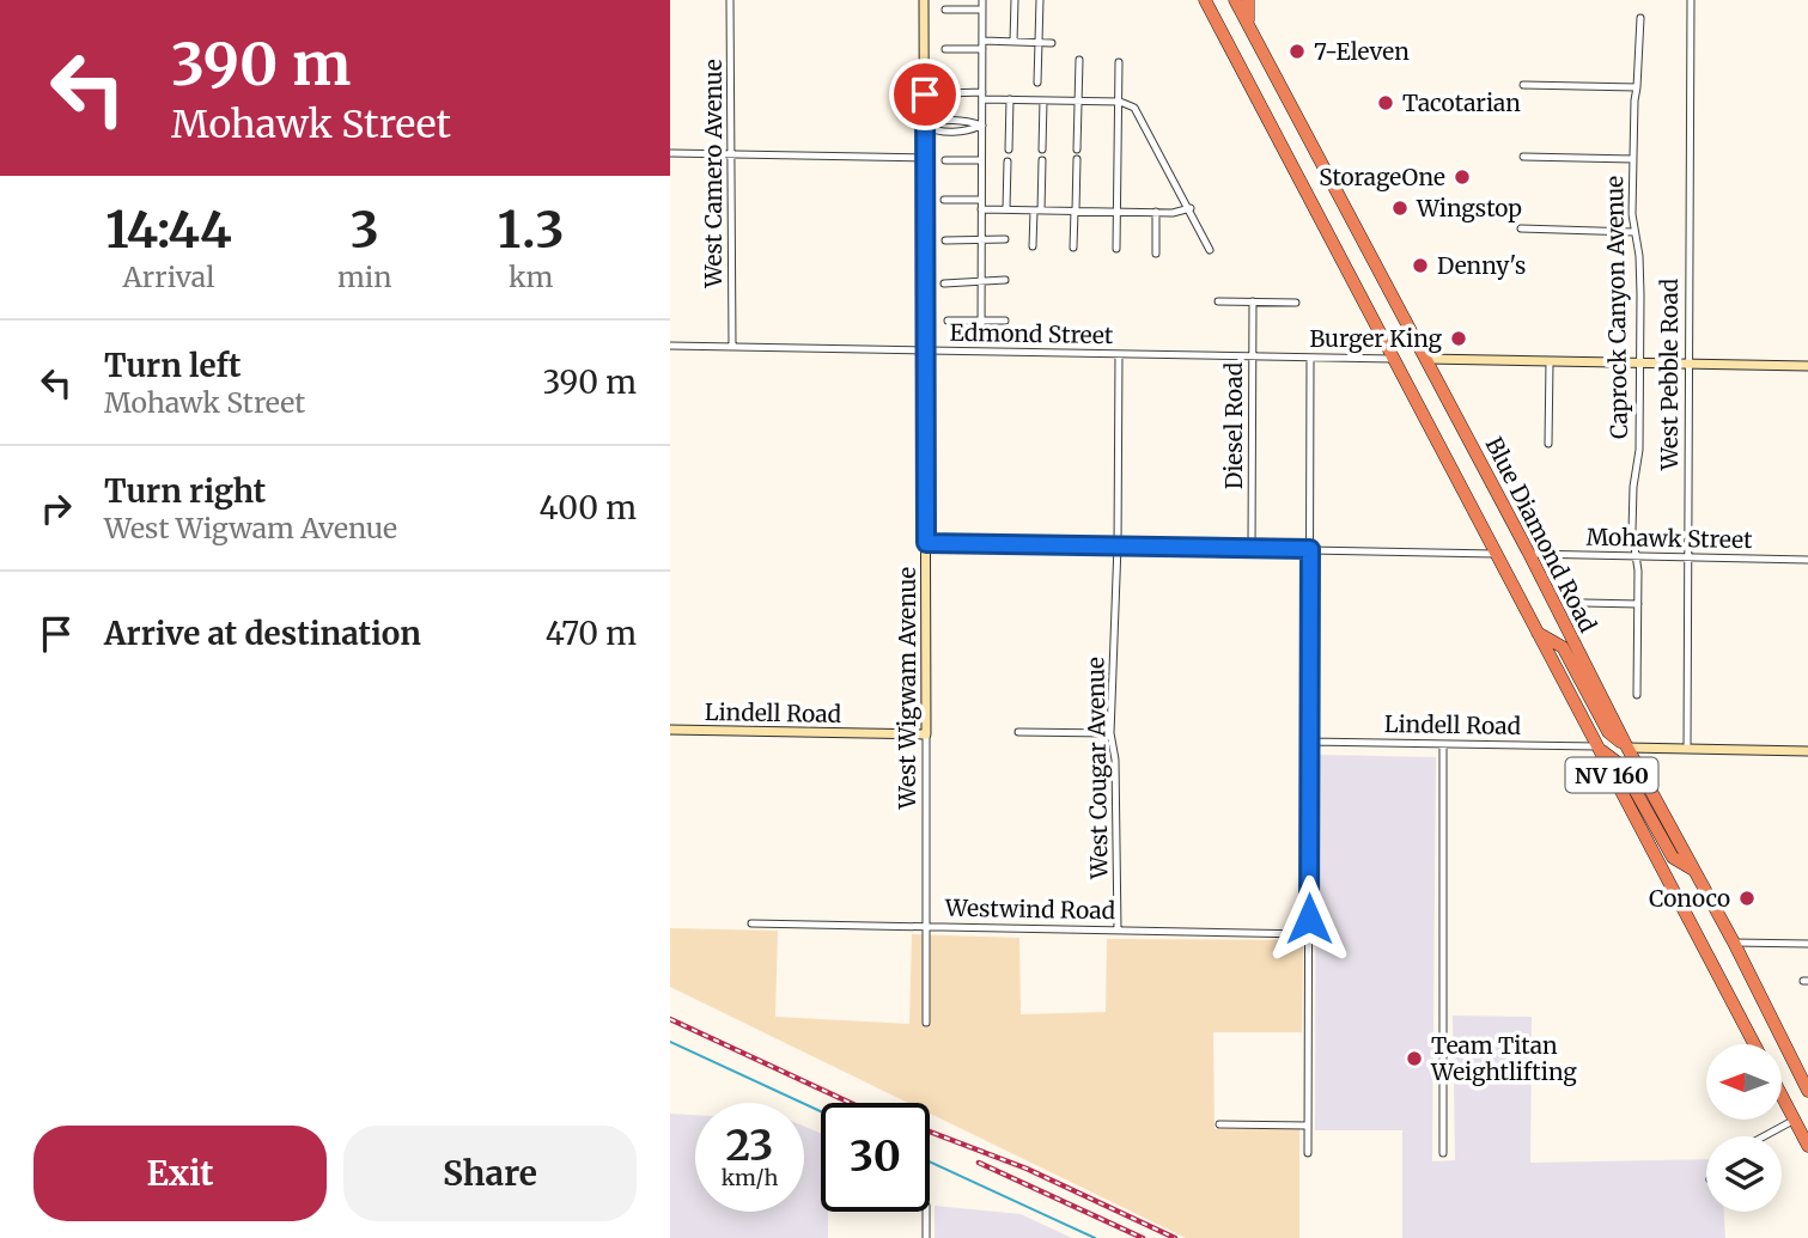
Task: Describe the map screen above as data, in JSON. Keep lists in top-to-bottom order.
{
  "streets": {
    "highway": ["Blue Diamond Road", "NV 160"],
    "street": [
      "West Camero Avenue",
      "Caprock Canyon Avenue",
      "Edmond Street",
      "West Pebble Road",
      "Diesel Road",
      "Mohawk Street",
      "West Wigwam Avenue",
      "Lindell Road",
      "West Cougar Avenue",
      "Westwind Road"
    ]
  },
  "crossings": [
    ["West Camero Avenue", "Edmond Street"],
    ["Caprock Canyon Avenue", "Mohawk Street"],
    ["Edmond Street", "Diesel Road"],
    ["Edmond Street", "Blue Diamond Road"],
    ["Edmond Street", "West Wigwam Avenue"],
    ["Edmond Street", "West Cougar Avenue"],
    ["West Pebble Road", "Mohawk Street"],
    ["Blue Diamond Road", "Mohawk Street"],
    ["Blue Diamond Road", "Lindell Road"],
    ["West Wigwam Avenue", "Lindell Road"],
    ["West Wigwam Avenue", "Westwind Road"],
    ["West Cougar Avenue", "Westwind Road"]
  ],
  "places": [
    "7-Eleven",
    "Tacotarian",
    "StorageOne",
    "Wingstop",
    "Denny's",
    "Burger King",
    "Conoco",
    "Team Titan Weightlifting"
  ],
  "north": "left",
  "page": {
    "turn": ["390 m", "Mohawk Street"],
    "eta": [
      "14:44",
      "Arrival",
      "3",
      "min",
      "1.3",
      "km"
    ],
    "list": [
      {
        "name": "Turn left",
        "note": "Mohawk Street",
        "value": "390 m"
      },
      {
        "name": "Turn right",
        "note": "West Wigwam Avenue",
        "value": "400 m"
      },
      {
        "name": "Arrive at destination",
        "value": "470 m"
      }
    ],
    "speed": "23 km/h",
    "limit": "30",
    "buttons": ["Exit", "Share"]
  }
}
